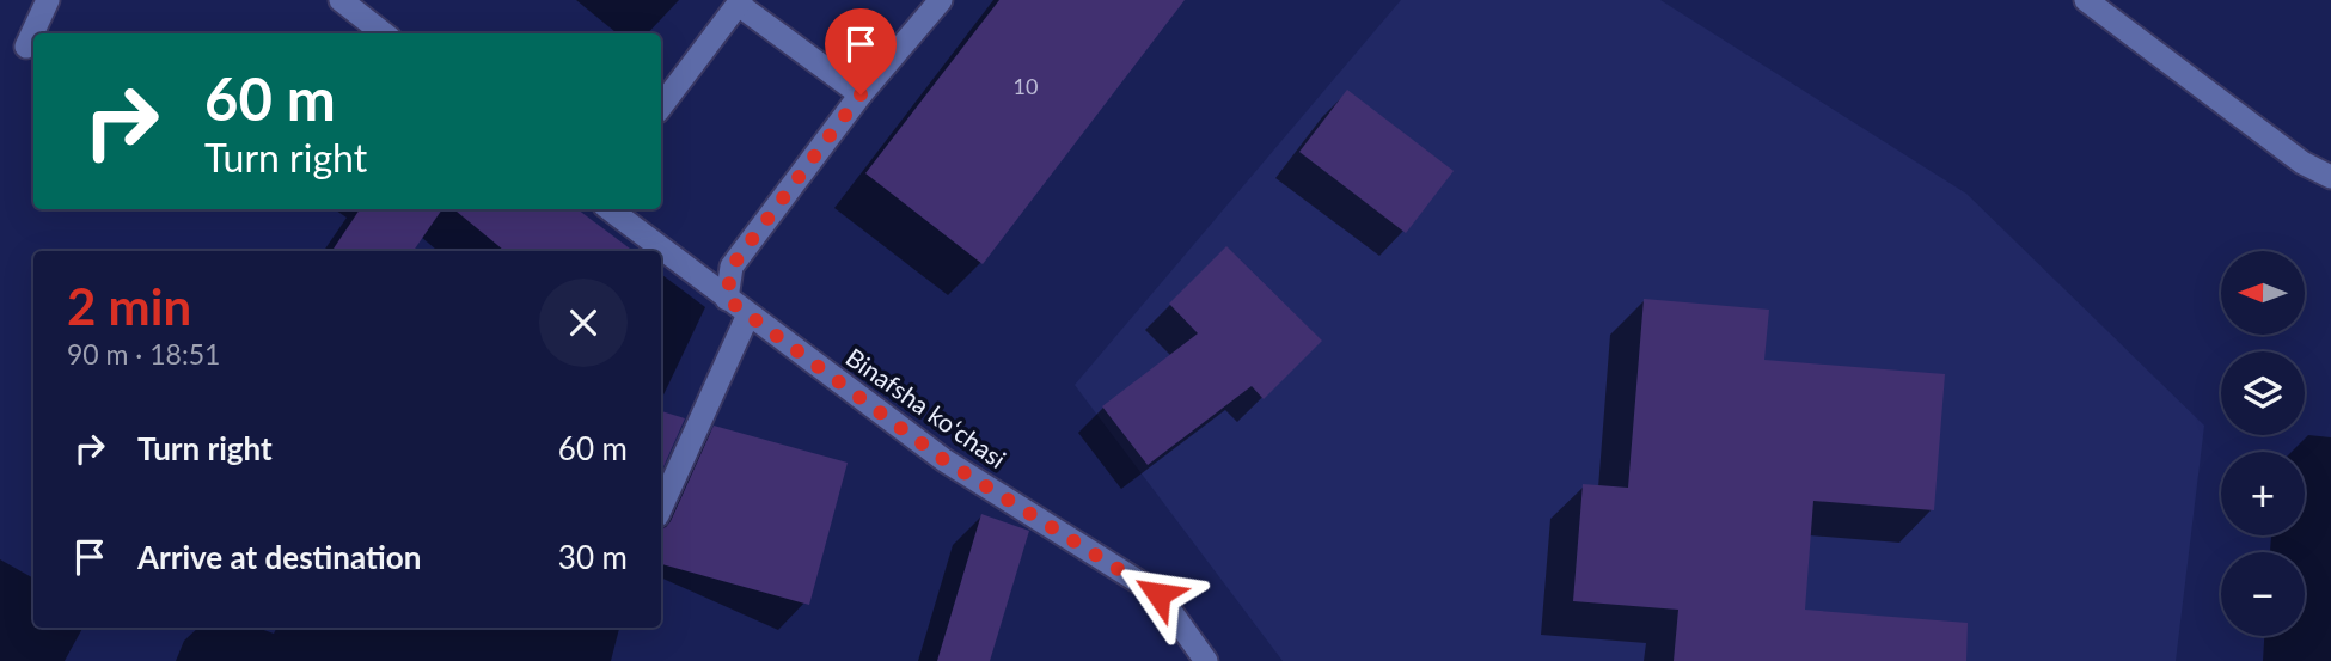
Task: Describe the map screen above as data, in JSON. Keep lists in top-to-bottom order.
{
  "streets": {
    "street": ["Binafsha koʻchasi"]
  },
  "house_numbers": ["10"],
  "north": "left",
  "page": {
    "turn": ["60 m", "Turn right"],
    "map_buttons": ["+", "−"],
    "heading": ["2 min", "90 m · 18:51"],
    "list": [
      {
        "name": "Turn right",
        "value": "60 m"
      },
      {
        "name": "Arrive at destination",
        "value": "30 m"
      }
    ]
  }
}
